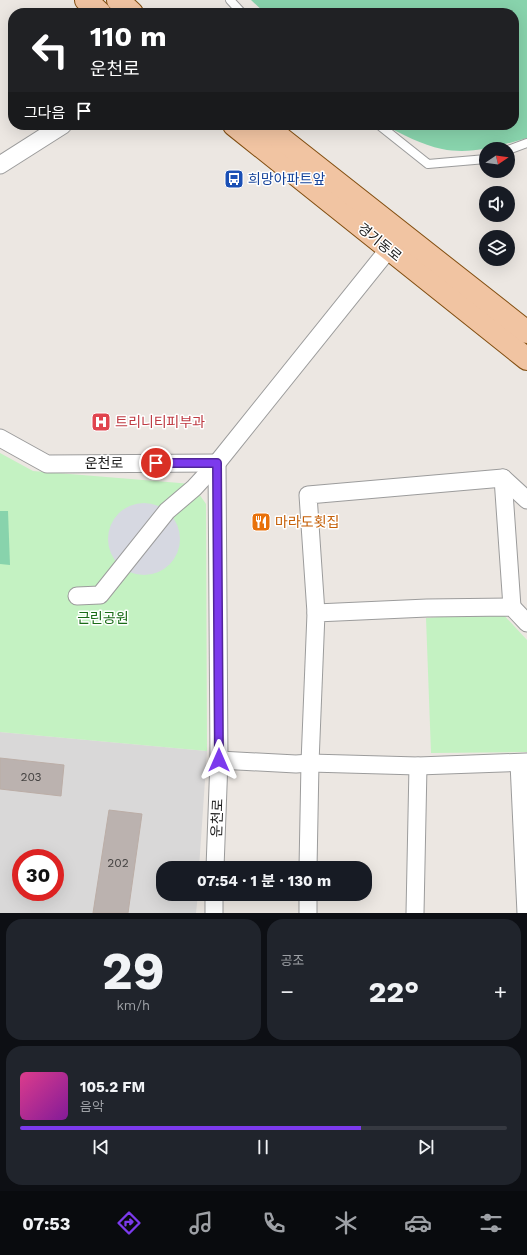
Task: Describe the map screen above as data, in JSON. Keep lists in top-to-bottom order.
{
  "streets": {
    "main road": ["경기동로"],
    "street": ["운천로"]
  },
  "parks": ["근린공원"],
  "places": {
    "bus stop": ["희망아파트앞"],
    "hospital": ["트리니티피부과"],
    "restaurant": ["마라도횟집"]
  },
  "house_numbers": ["203", "202"],
  "north": "right",
  "page": {
    "turn": ["110 m", "운천로"],
    "then": "그다음",
    "limit": "30",
    "trip": "07:54 · 1 분 · 130 m",
    "tile": [
      ["29", "km/h"],
      "공조"
    ],
    "heat": ["−", "22°", "+"],
    "song": ["105.2 FM", "음악"],
    "tabs": "07:53"
  }
}
